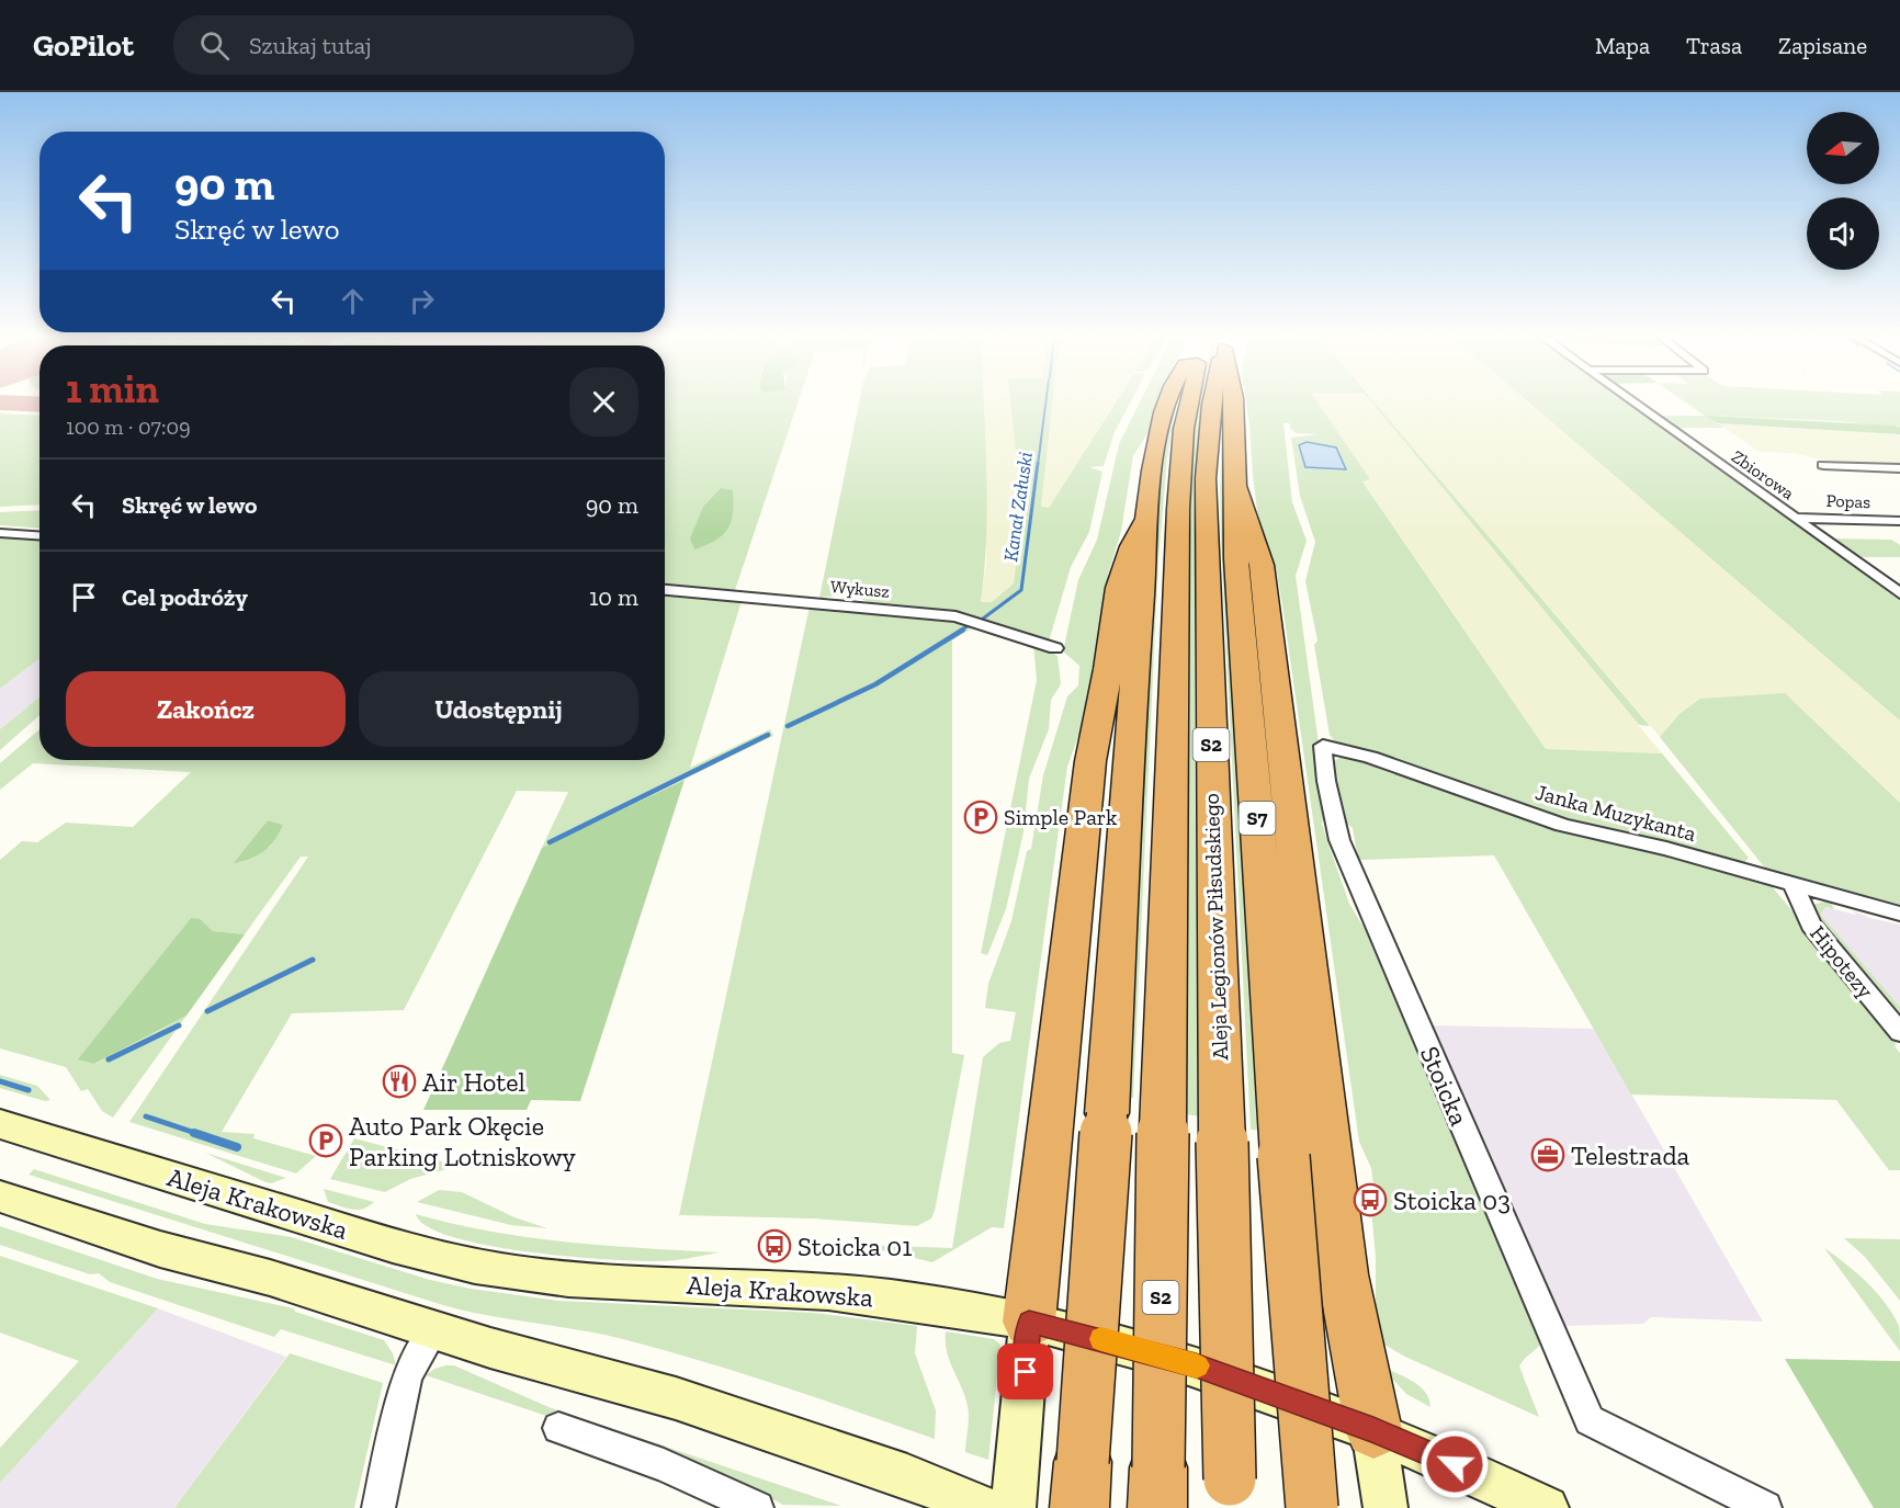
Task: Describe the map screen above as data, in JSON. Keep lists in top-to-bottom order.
{
  "streets": {
    "highway": ["S2", "S7", "Aleja Legionów Piłsudskiego"],
    "main road": ["Aleja Krakowska"],
    "street": [
      "Zbiorowa",
      "Popas",
      "Wykusz",
      "Janka Muzykanta",
      "Hipotezy",
      "Stoicka"
    ]
  },
  "crossings": [
    ["Zbiorowa", "Popas"],
    ["Janka Muzykanta", "Hipotezy"],
    ["Janka Muzykanta", "Stoicka"]
  ],
  "water": ["Kanał Załuski"],
  "places": {
    "parking": ["Simple Park", "Auto Park Okęcie Parking Lotniskowy"],
    "restaurant": ["Air Hotel"],
    "office": ["Telestrada"],
    "bus stop": ["Stoicka 03", "Stoicka 01"]
  },
  "north": "left",
  "page": {
    "header": "GoPilot",
    "search": "Szukaj tutaj",
    "nav": ["Mapa", "Trasa", "Zapisane"],
    "turn": ["90 m", "Skręć w lewo"],
    "heading": ["1 min", "100 m · 07:09"],
    "list": [
      {
        "name": "Skręć w lewo",
        "value": "90 m"
      },
      {
        "name": "Cel podróży",
        "value": "10 m"
      }
    ],
    "buttons": ["Zakończ", "Udostępnij"]
  }
}
